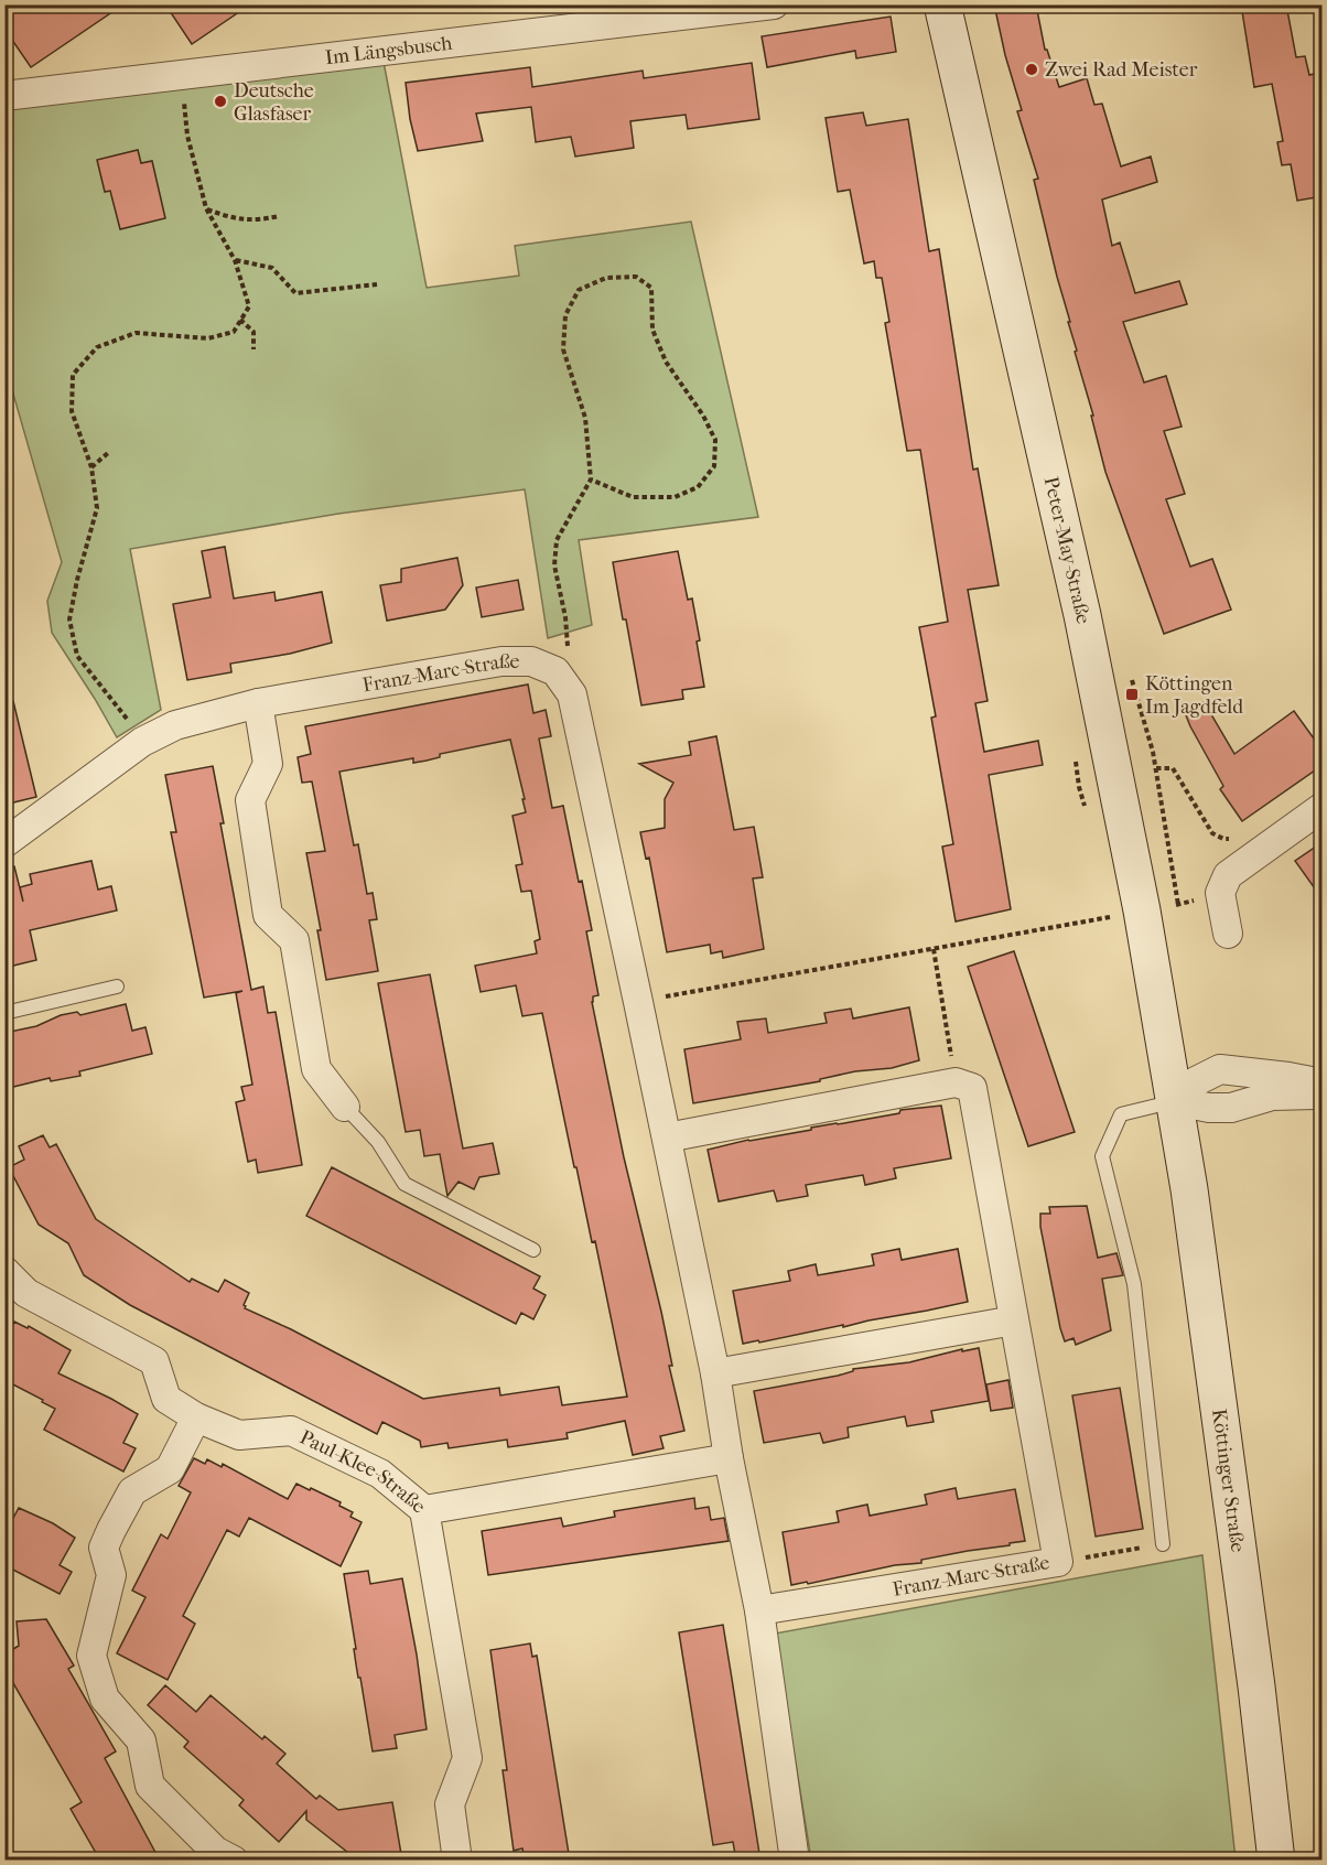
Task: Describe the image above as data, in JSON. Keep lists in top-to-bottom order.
{
  "streets": {
    "main road": ["Peter-May-Straße", "Köttinger Straße"],
    "street": ["Im Längsbusch", "Franz-Marc-Straße", "Paul-Klee-Straße"]
  },
  "crossings": [
    ["Peter-May-Straße", "Köttinger Straße"]
  ],
  "places": {
    "other": ["Zwei Rad Meister", "Deutsche Glasfaser"],
    "transit": ["Köttingen Im Jagdfeld"]
  }
}
